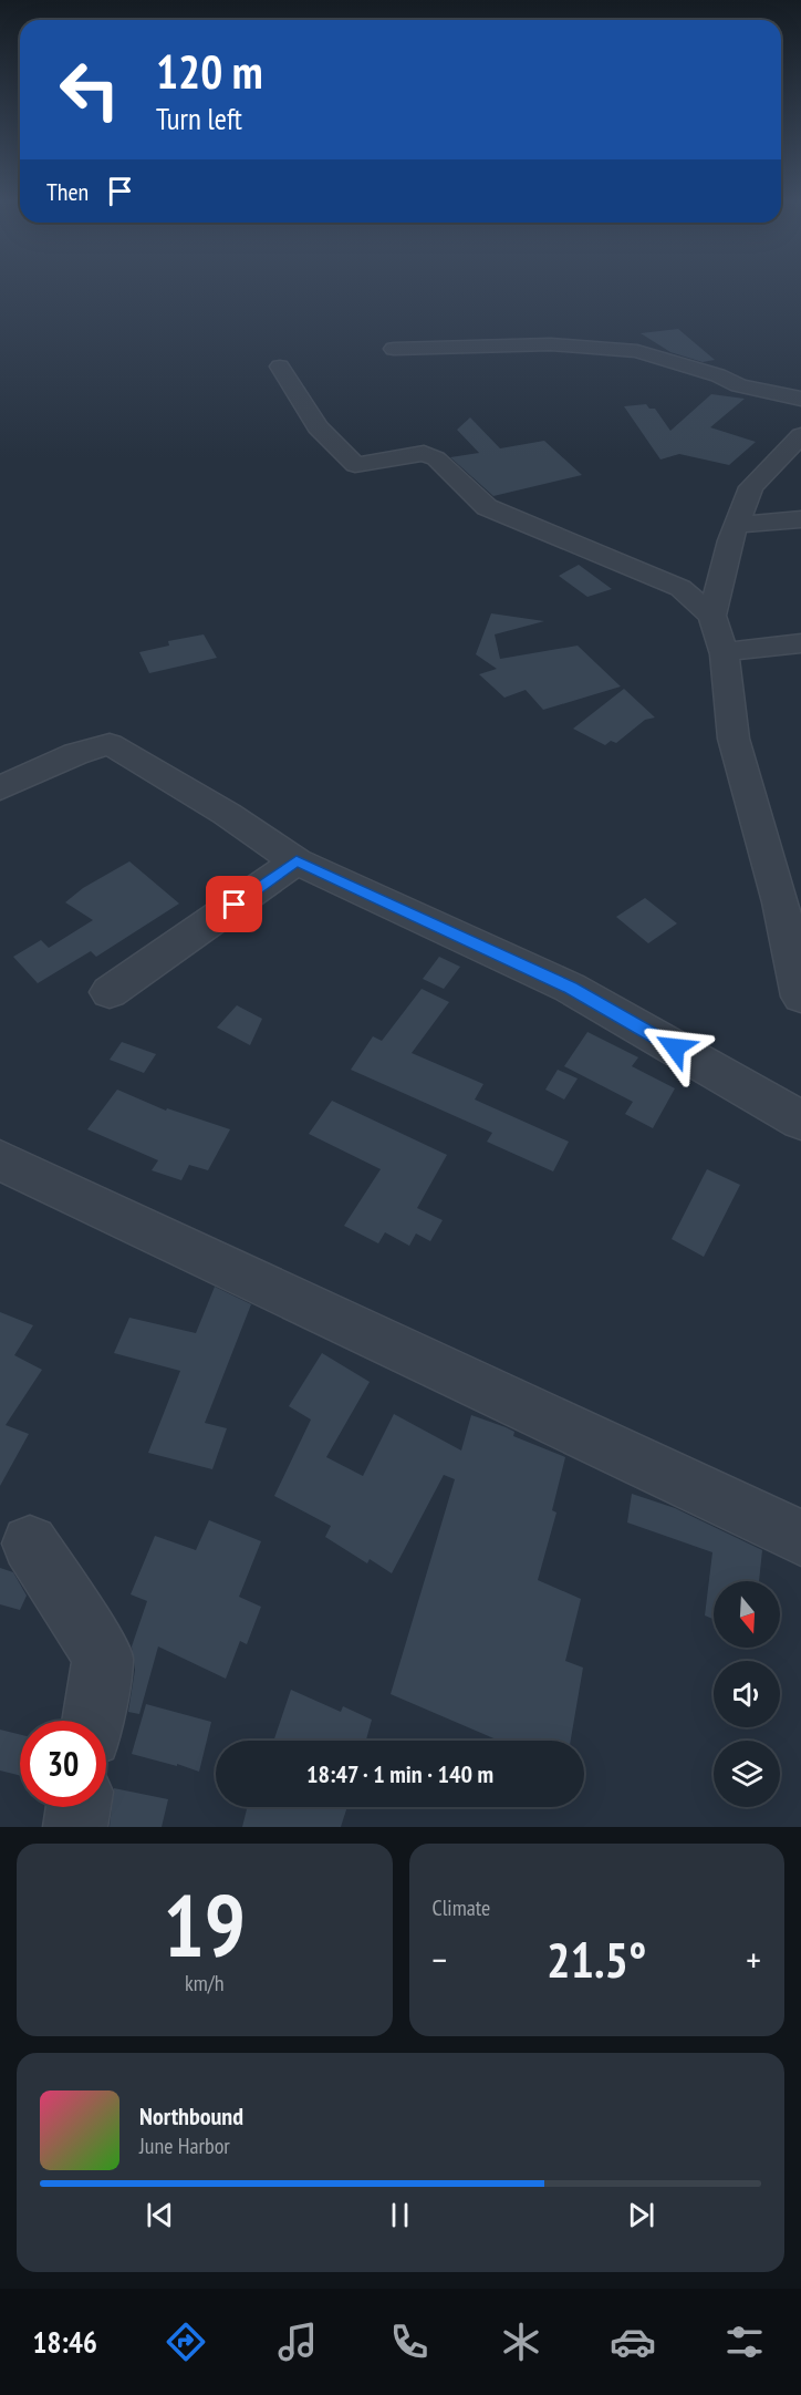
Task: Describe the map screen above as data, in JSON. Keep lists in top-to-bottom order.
{
  "north": "bottom",
  "page": {
    "turn": ["120 m", "Turn left"],
    "then": "Then",
    "limit": "30",
    "trip": "18:47 · 1 min · 140 m",
    "tile": [
      ["19", "km/h"],
      "Climate"
    ],
    "heat": ["−", "21.5°", "+"],
    "song": ["Northbound", "June Harbor"],
    "tabs": "18:46"
  }
}
